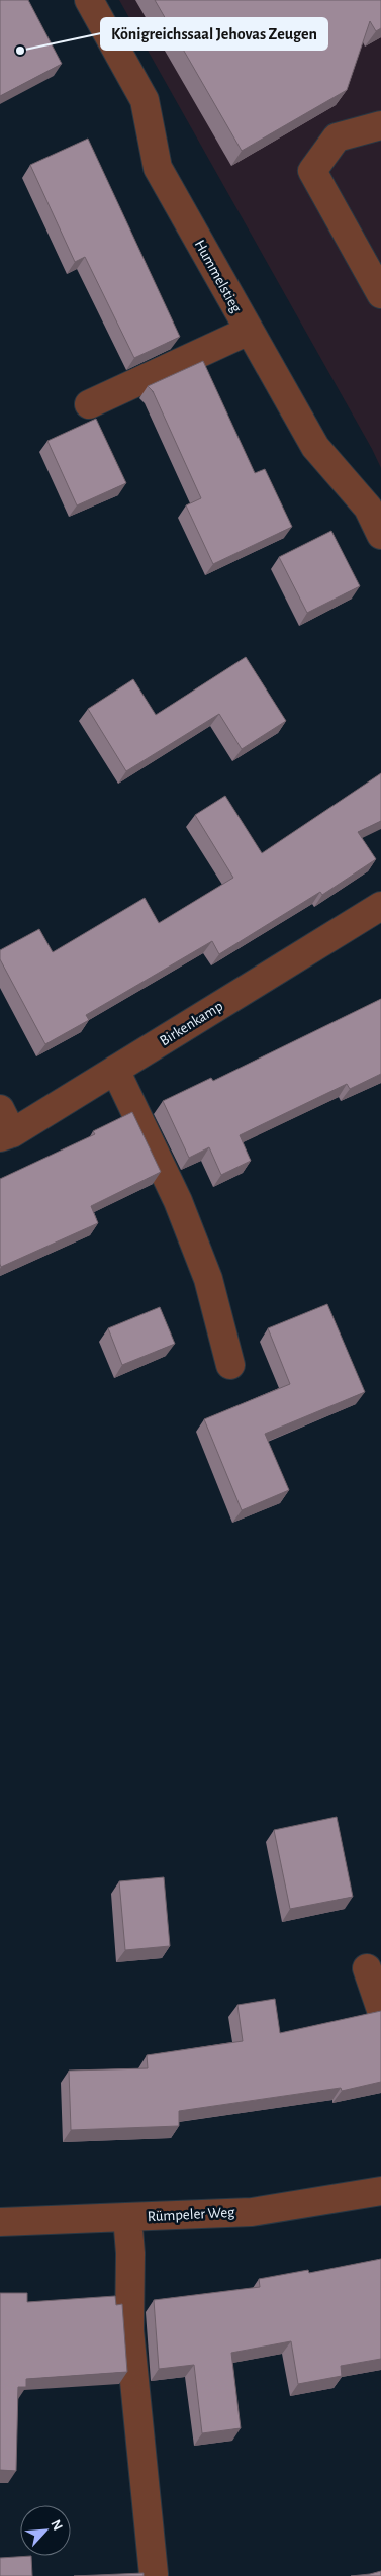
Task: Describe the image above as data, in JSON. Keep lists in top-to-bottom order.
{
  "streets": {
    "street": ["Hummelstieg", "Birkenkamp", "Rümpeler Weg"]
  },
  "places": ["Königreichssaal Jehovas Zeugen"],
  "north": "top right"
}
